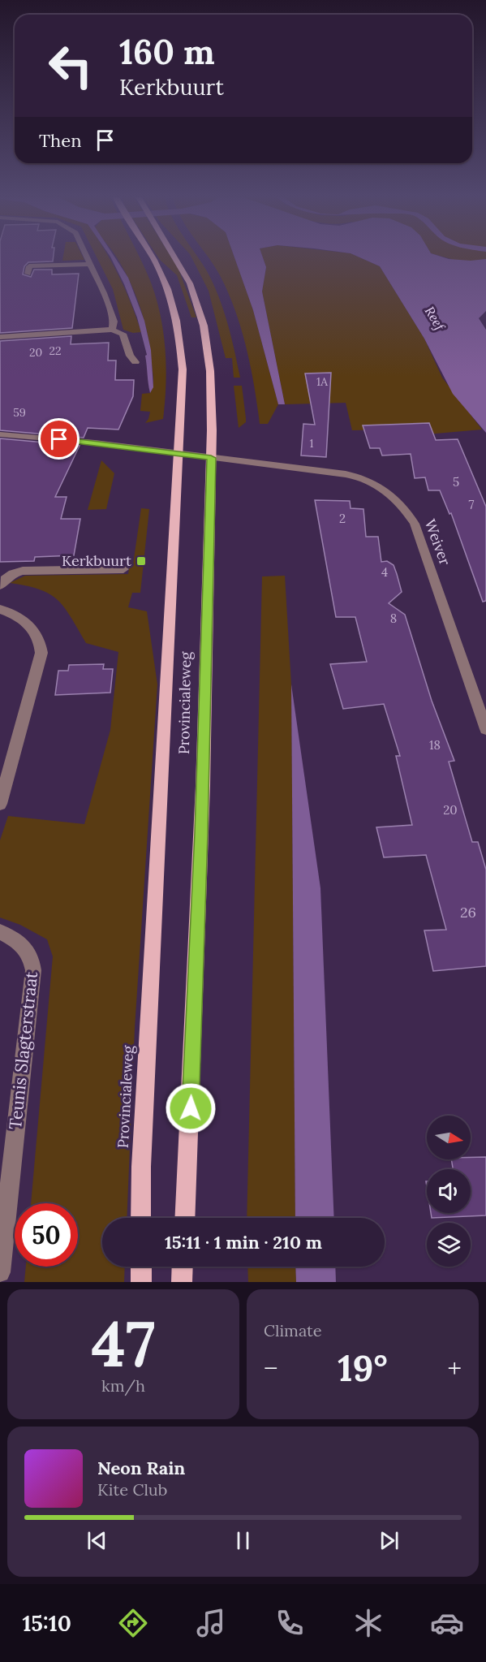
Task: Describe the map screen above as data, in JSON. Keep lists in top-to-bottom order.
{
  "streets": {
    "main road": ["Provincialeweg"],
    "street": ["Weiver", "Teunis Slagterstraat"]
  },
  "crossings": [
    ["Weiver", "Provincialeweg"]
  ],
  "water": ["Reef"],
  "places": {
    "transit": ["Kerkbuurt"]
  },
  "house_numbers": [
    "22",
    "20",
    "1A",
    "59",
    "1",
    "5",
    "7",
    "2",
    "4",
    "8",
    "18",
    "20",
    "26"
  ],
  "north": "right",
  "page": {
    "turn": ["160 m", "Kerkbuurt"],
    "then": "Then",
    "limit": "50",
    "trip": "15:11 · 1 min · 210 m",
    "tile": [
      ["47", "km/h"],
      "Climate"
    ],
    "heat": ["−", "19°", "+"],
    "song": ["Neon Rain", "Kite Club"],
    "tabs": "15:10"
  }
}
